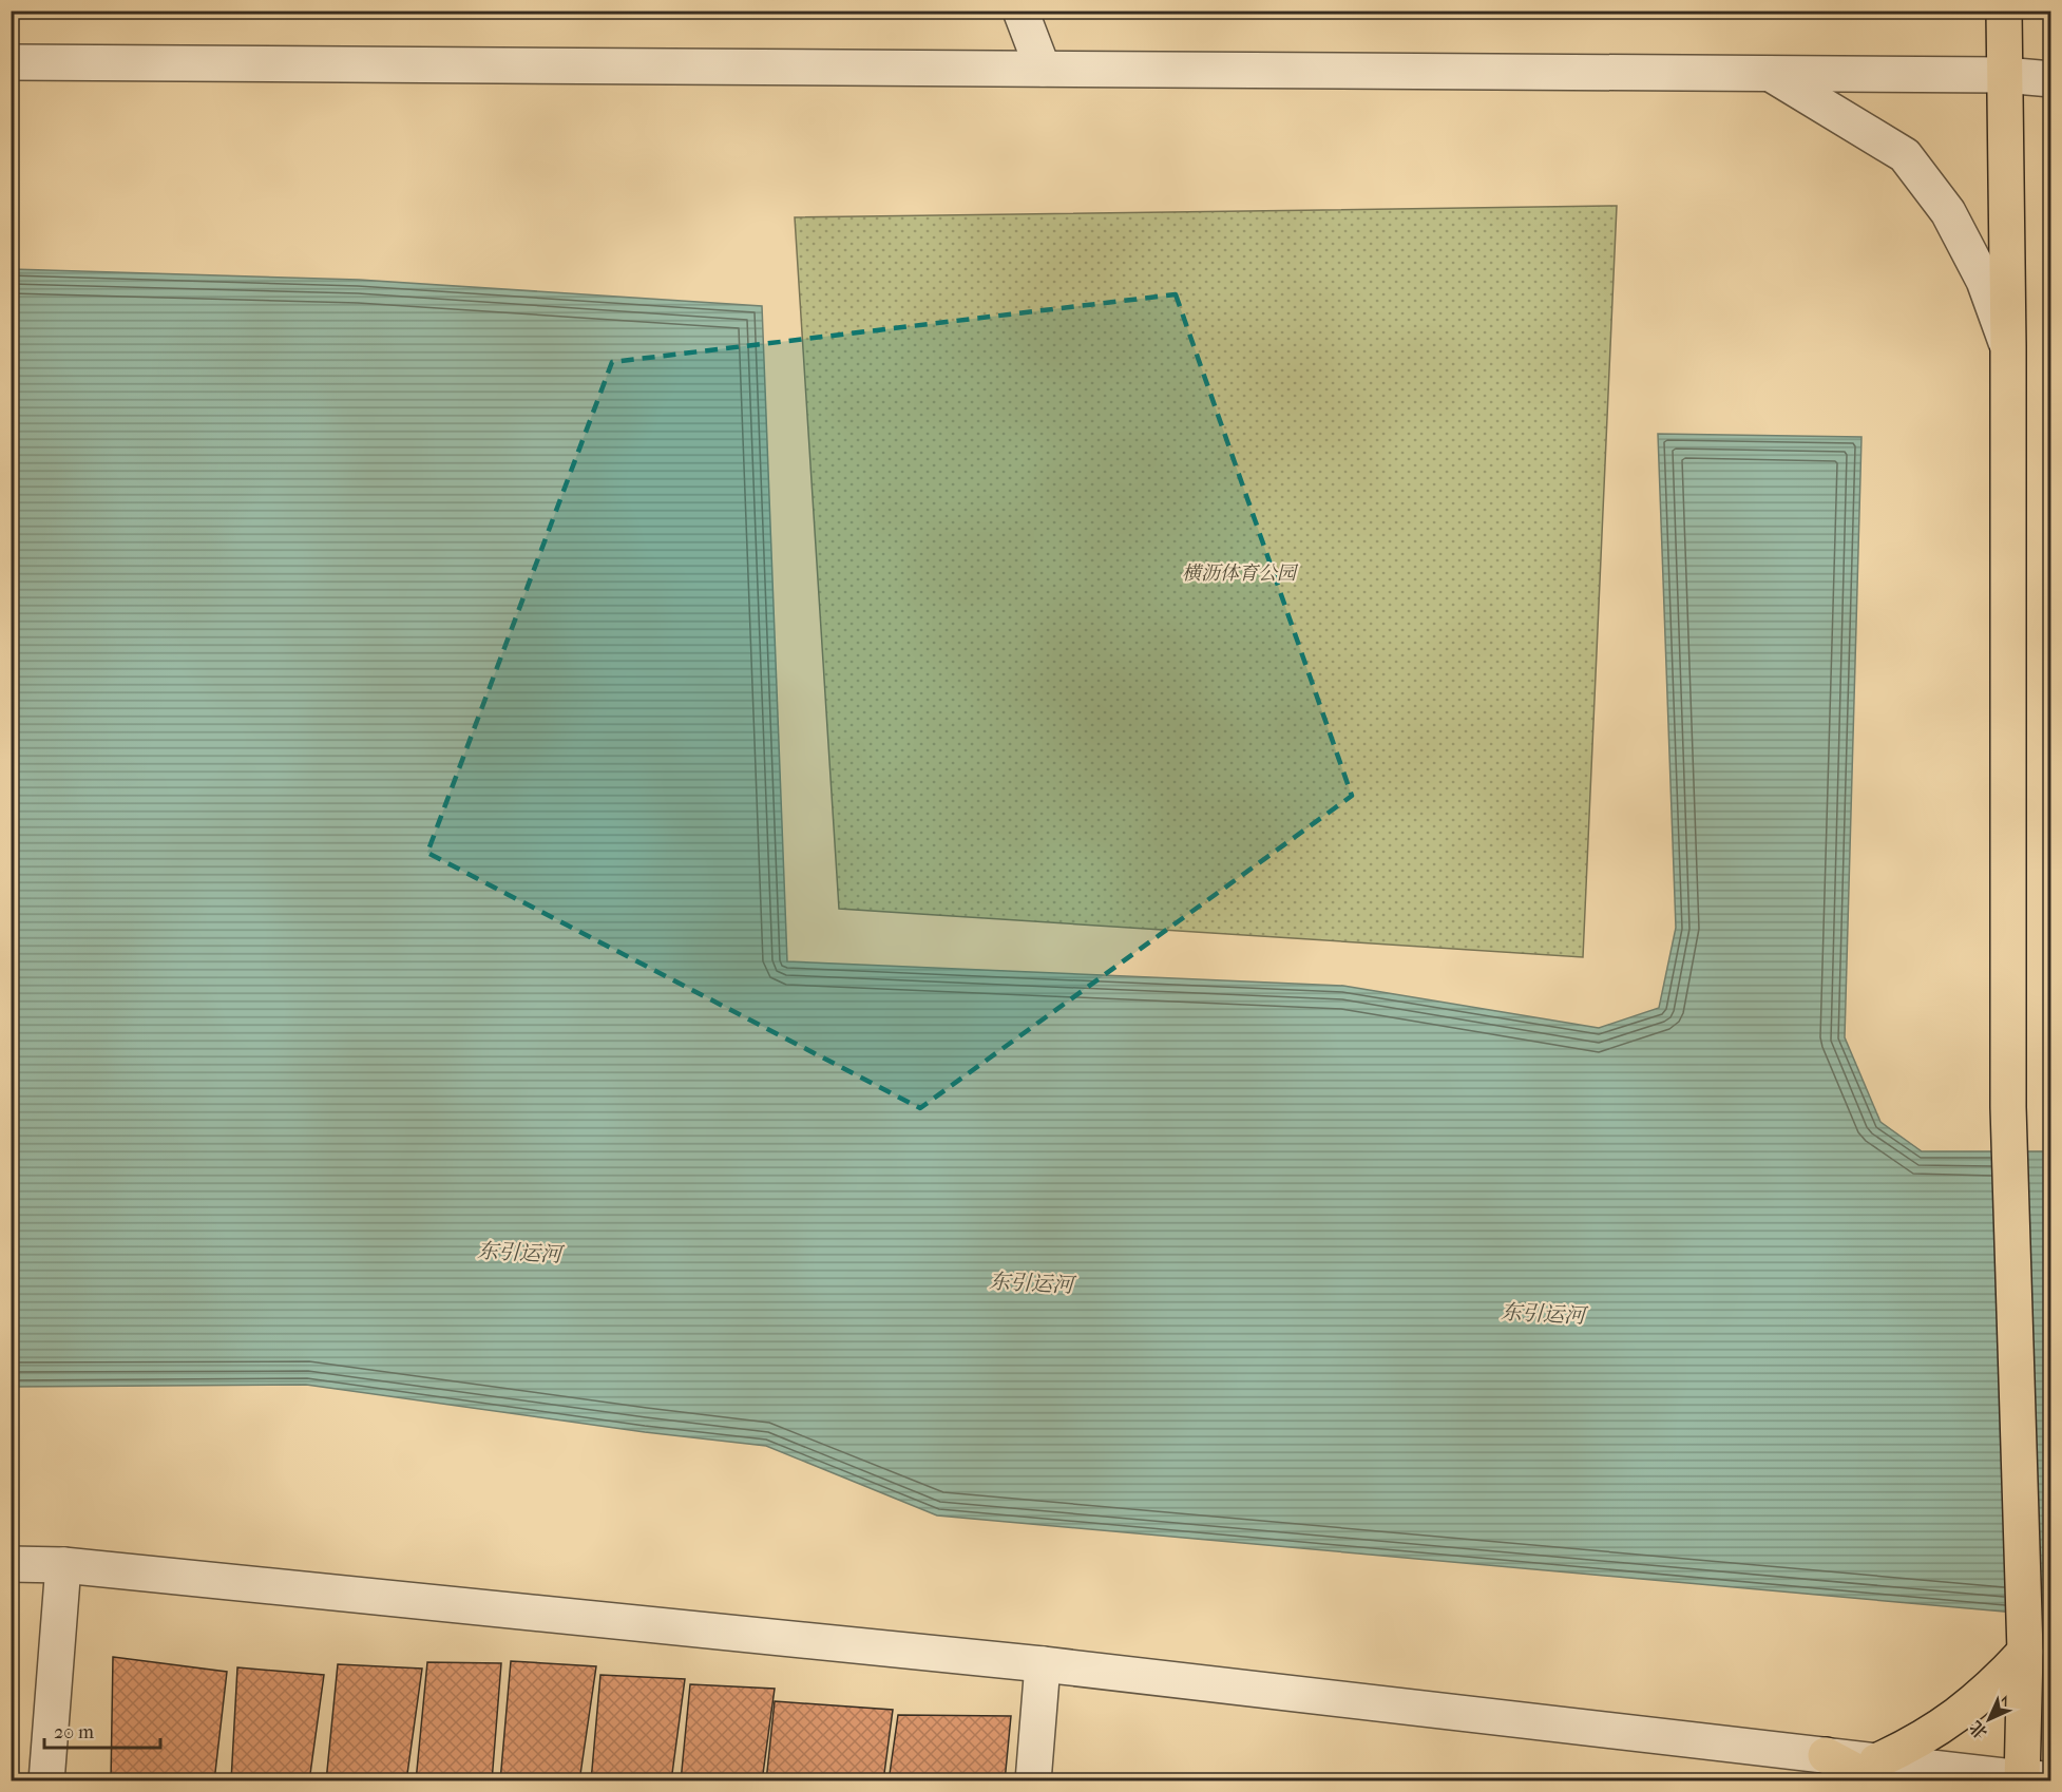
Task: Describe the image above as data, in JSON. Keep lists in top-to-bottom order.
{
  "water": ["东引运河"],
  "parks": ["横沥体育公园"],
  "scale_bar": "20 m",
  "north": "bottom left"
}
